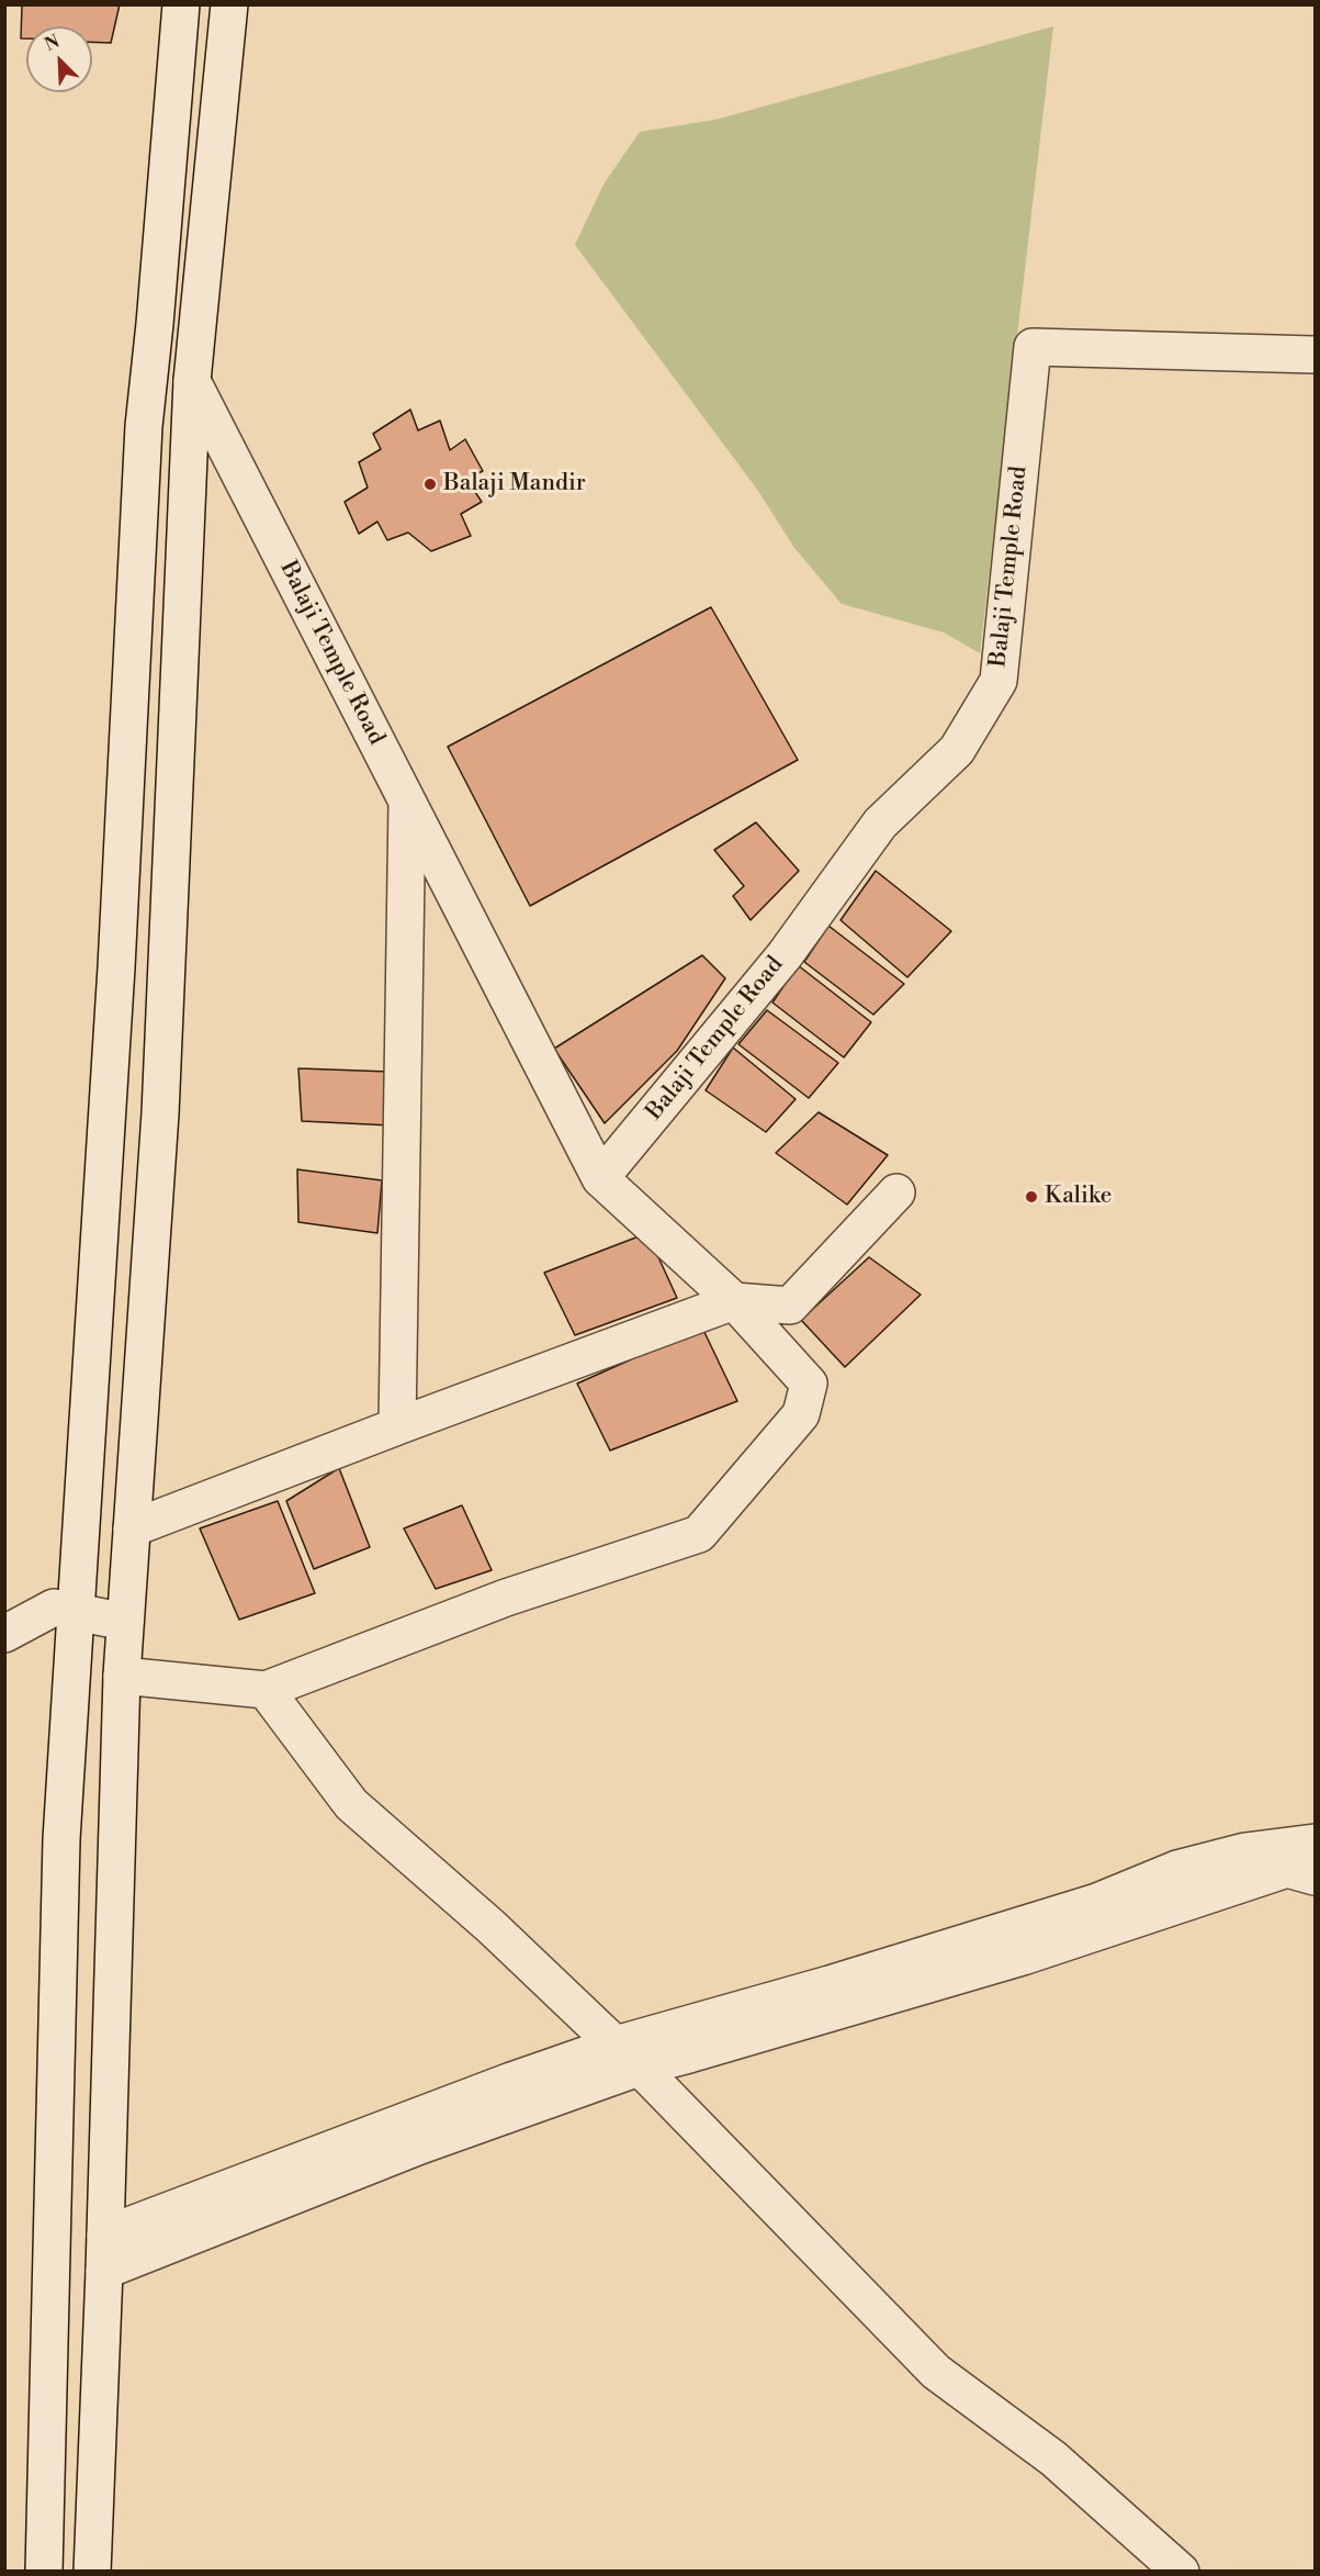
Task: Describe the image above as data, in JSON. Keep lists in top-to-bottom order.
{
  "streets": {
    "street": ["Balaji Temple Road"]
  },
  "places": ["Balaji Mandir", "Kalike"],
  "north": "top left"
}
